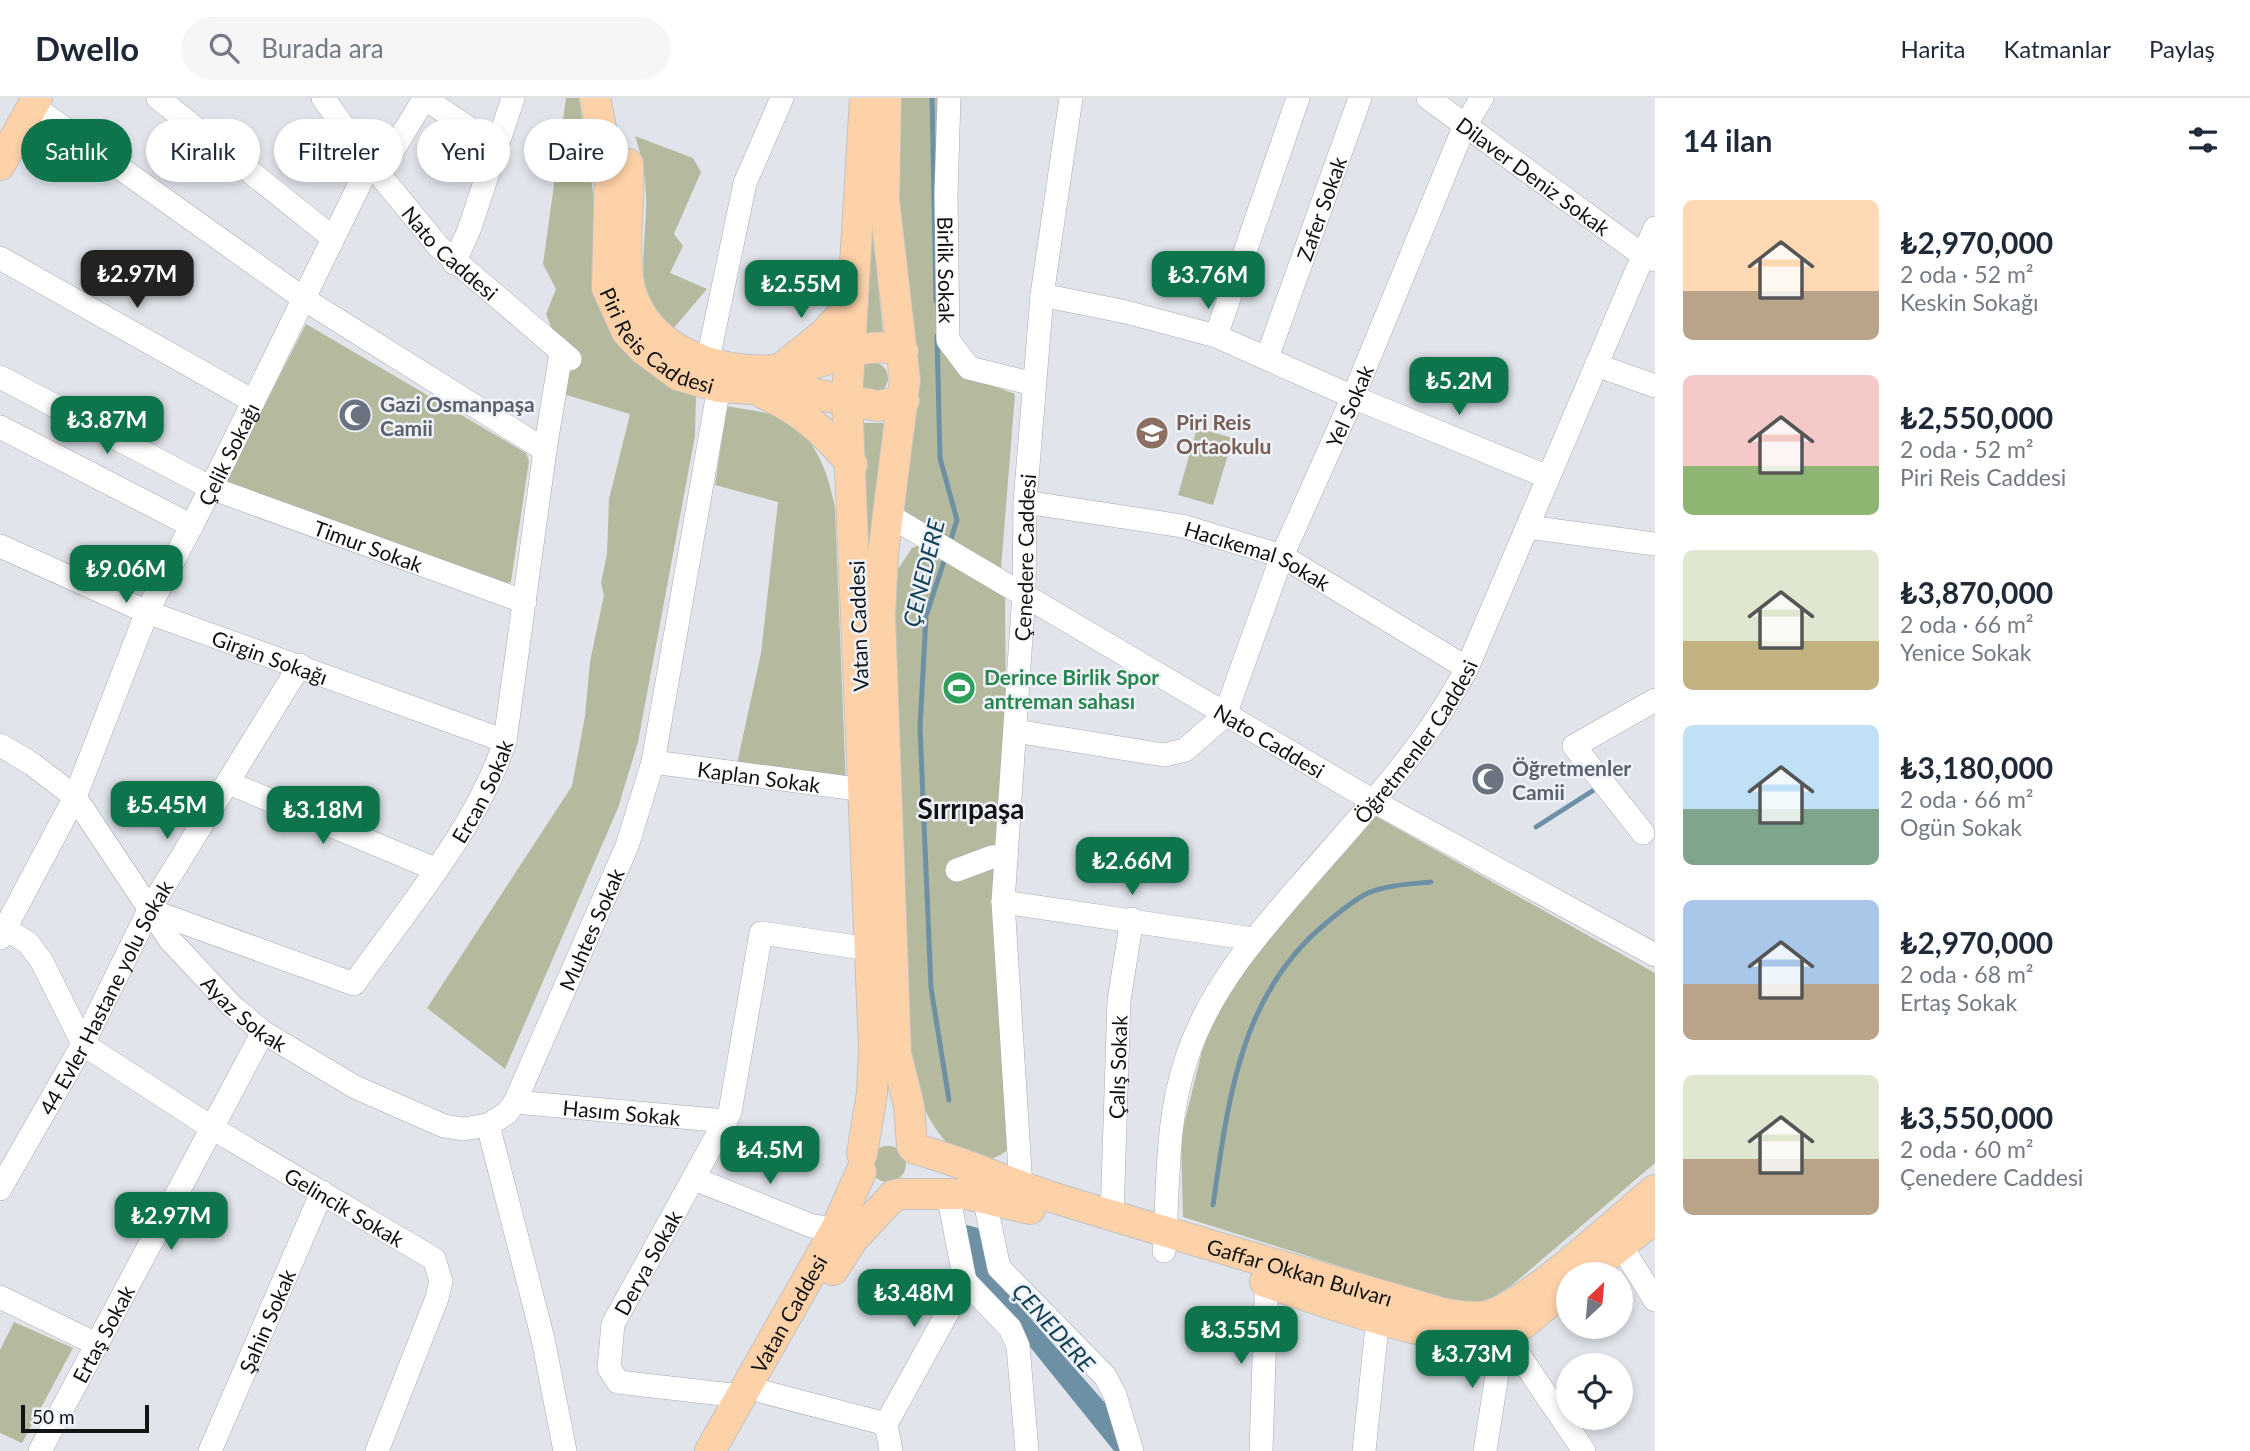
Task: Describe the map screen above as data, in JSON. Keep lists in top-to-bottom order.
{
  "streets": {
    "main road": ["Piri Reis Caddesi", "Vatan Caddesi", "Gaffar Okkan Bulvarı"],
    "street": [
      "Dilaver Deniz Sokak",
      "Zafer Sokak",
      "Nato Caddesi",
      "Birlik Sokak",
      "Yel Sokak",
      "Çelik Sokağı",
      "Timur Sokak",
      "Hacıkemal Sokak",
      "Çenedere Caddesi",
      "Girgin Sokağı",
      "Öğretmenler Caddesi",
      "Kaplan Sokak",
      "Ercan Sokak",
      "Muhtes Sokak",
      "44 Evler Hastane yolu Sokak",
      "Ayaz Sokak",
      "Çalış Sokak",
      "Hasım Sokak",
      "Gelincik Sokak",
      "Derya Sokak",
      "Şahin Sokak",
      "Ertaş Sokak"
    ]
  },
  "crossings": [
    ["Dilaver Deniz Sokak", "Yel Sokak"],
    ["Dilaver Deniz Sokak", "Öğretmenler Caddesi"],
    ["Nato Caddesi", "Yel Sokak"],
    ["Nato Caddesi", "Çenedere Caddesi"],
    ["Nato Caddesi", "Vatan Caddesi"],
    ["Nato Caddesi", "Öğretmenler Caddesi"],
    ["Nato Caddesi", "Ercan Sokak"],
    ["Birlik Sokak", "Çenedere Caddesi"],
    ["Piri Reis Caddesi", "Vatan Caddesi"],
    ["Piri Reis Caddesi", "Muhtes Sokak"],
    ["Yel Sokak", "Hacıkemal Sokak"],
    ["Çelik Sokağı", "Timur Sokak"],
    ["Çelik Sokağı", "Girgin Sokağı"],
    ["Çelik Sokağı", "Ayaz Sokak"],
    ["Timur Sokak", "Ercan Sokak"],
    ["Hacıkemal Sokak", "Çenedere Caddesi"],
    ["Hacıkemal Sokak", "Öğretmenler Caddesi"],
    ["Çenedere Caddesi", "Gaffar Okkan Bulvarı"],
    ["Vatan Caddesi", "Kaplan Sokak"],
    ["Vatan Caddesi", "Derya Sokak"],
    ["Vatan Caddesi", "Gaffar Okkan Bulvarı"],
    ["Girgin Sokağı", "Ercan Sokak"],
    ["Girgin Sokağı", "44 Evler Hastane yolu Sokak"],
    ["Öğretmenler Caddesi", "Gaffar Okkan Bulvarı"],
    ["Kaplan Sokak", "Muhtes Sokak"],
    ["Ercan Sokak", "44 Evler Hastane yolu Sokak"],
    ["Ercan Sokak", "Ayaz Sokak"],
    ["Muhtes Sokak", "Ayaz Sokak"],
    ["Muhtes Sokak", "Hasım Sokak"],
    ["44 Evler Hastane yolu Sokak", "Ayaz Sokak"],
    ["44 Evler Hastane yolu Sokak", "Gelincik Sokak"],
    ["Ayaz Sokak", "Ertaş Sokak"],
    ["Çalış Sokak", "Gaffar Okkan Bulvarı"],
    ["Hasım Sokak", "Derya Sokak"],
    ["Gelincik Sokak", "Şahin Sokak"],
    ["Gelincik Sokak", "Ertaş Sokak"]
  ],
  "districts": ["Sırrıpaşa"],
  "water": ["ÇENEDERE"],
  "places": {
    "mosque": ["Gazi Osmanpaşa Camii", "Öğretmenler Camii"],
    "school or university": ["Piri Reis Ortaokulu"],
    "sports": ["Derince Birlik Spor antreman sahası"]
  },
  "scale_bar": "50 m",
  "north": "top right",
  "page": {
    "header": "Dwello",
    "search": "Burada ara",
    "nav": ["Harita", "Katmanlar", "Paylaş"],
    "heading": "14 ilan",
    "chip": [
      "Satılık",
      "Kiralık",
      "Filtreler",
      "Yeni",
      "Daire"
    ],
    "list": [
      {
        "name": "₺2,970,000",
        "note": "2 oda · 52 m² · Keskin Sokağı"
      },
      {
        "name": "₺2,550,000",
        "note": "2 oda · 52 m² · Piri Reis Caddesi"
      },
      {
        "name": "₺3,870,000",
        "note": "2 oda · 66 m² · Yenice Sokak"
      },
      {
        "name": "₺3,180,000",
        "note": "2 oda · 66 m² · Ogün Sokak"
      },
      {
        "name": "₺2,970,000",
        "note": "2 oda · 68 m² · Ertaş Sokak"
      },
      {
        "name": "₺3,550,000",
        "note": "2 oda · 60 m² · Çenedere Caddesi"
      }
    ],
    "price": [
      "₺2.97M",
      "₺3.76M",
      "₺2.55M",
      "₺5.2M",
      "₺3.87M",
      "₺9.06M",
      "₺5.45M",
      "₺3.18M",
      "₺2.66M",
      "₺4.5M",
      "₺2.97M",
      "₺3.48M",
      "₺3.55M",
      "₺3.73M"
    ],
    "scale": "50 m"
  }
}
